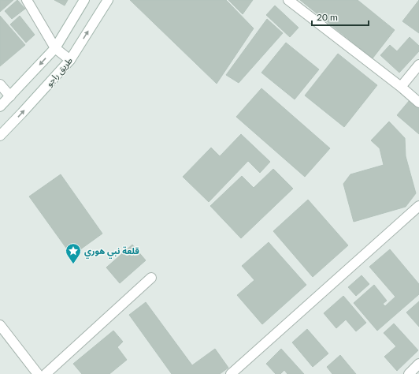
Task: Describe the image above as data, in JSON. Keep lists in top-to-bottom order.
{
  "streets": {
    "street": ["طريق راجو"]
  },
  "places": {
    "place": ["قلعة نبي هوري"]
  },
  "scale_bar": "20 m"
}
